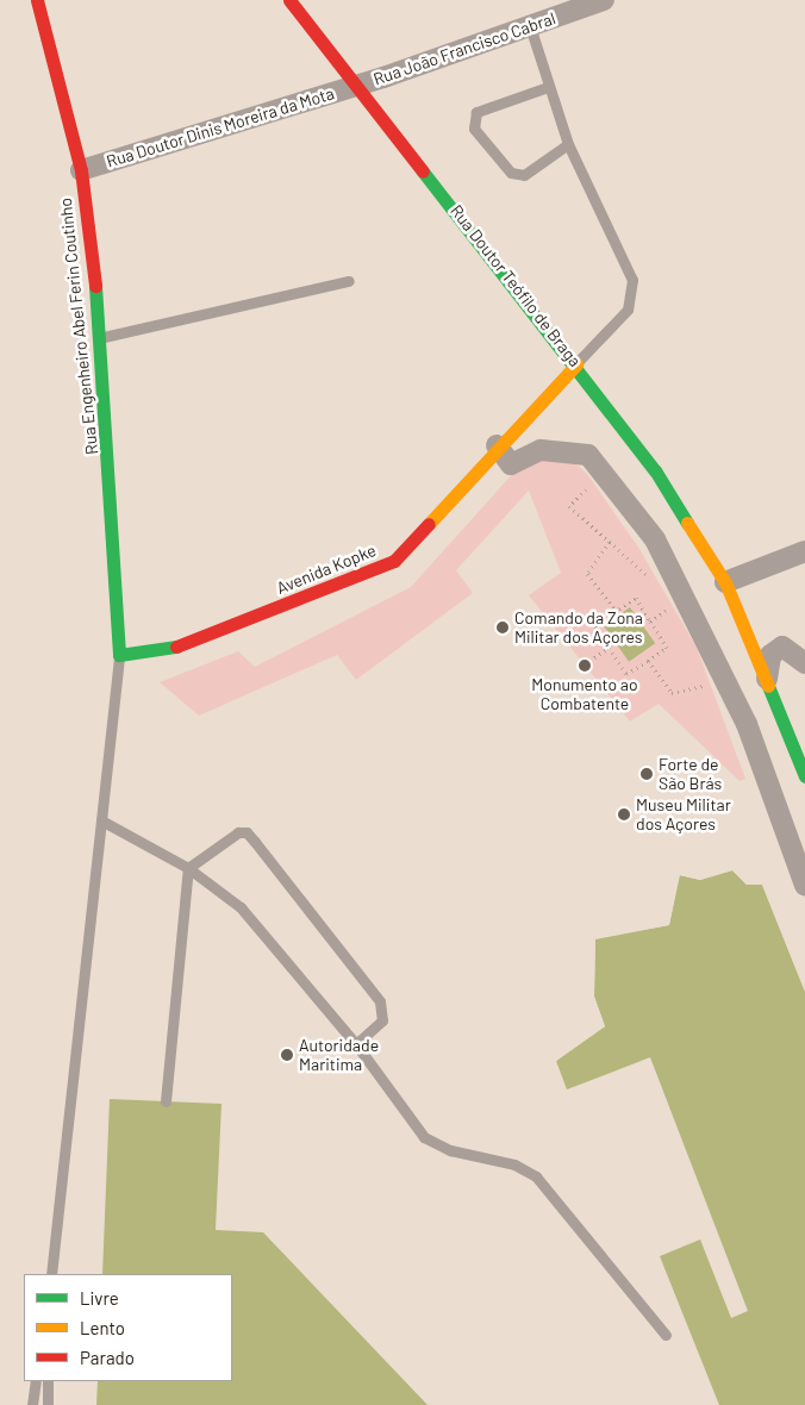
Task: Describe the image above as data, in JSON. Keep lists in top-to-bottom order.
{
  "streets": {
    "street": [
      "Rua João Francisco Cabral",
      "Rua Doutor Dinis Moreira da Mota",
      "Rua Doutor Teófilo de Braga",
      "Rua Engenheiro Abel Ferin Coutinho",
      "Avenida Kopke"
    ]
  },
  "crossings": [
    ["Rua João Francisco Cabral", "Rua Doutor Dinis Moreira da Mota"],
    ["Rua João Francisco Cabral", "Rua Doutor Teófilo de Braga"],
    ["Rua Doutor Dinis Moreira da Mota", "Rua Doutor Teófilo de Braga"],
    ["Rua Doutor Dinis Moreira da Mota", "Rua Engenheiro Abel Ferin Coutinho"],
    ["Rua Doutor Teófilo de Braga", "Avenida Kopke"],
    ["Rua Engenheiro Abel Ferin Coutinho", "Avenida Kopke"]
  ],
  "places": [
    "Comando da Zona Militar dos Açores",
    "Monumento ao Combatente",
    "Forte de São Brás",
    "Museu Militar dos Açores",
    "Autoridade Maritima"
  ],
  "legend": ["Livre", "Lento", "Parado"]
}
